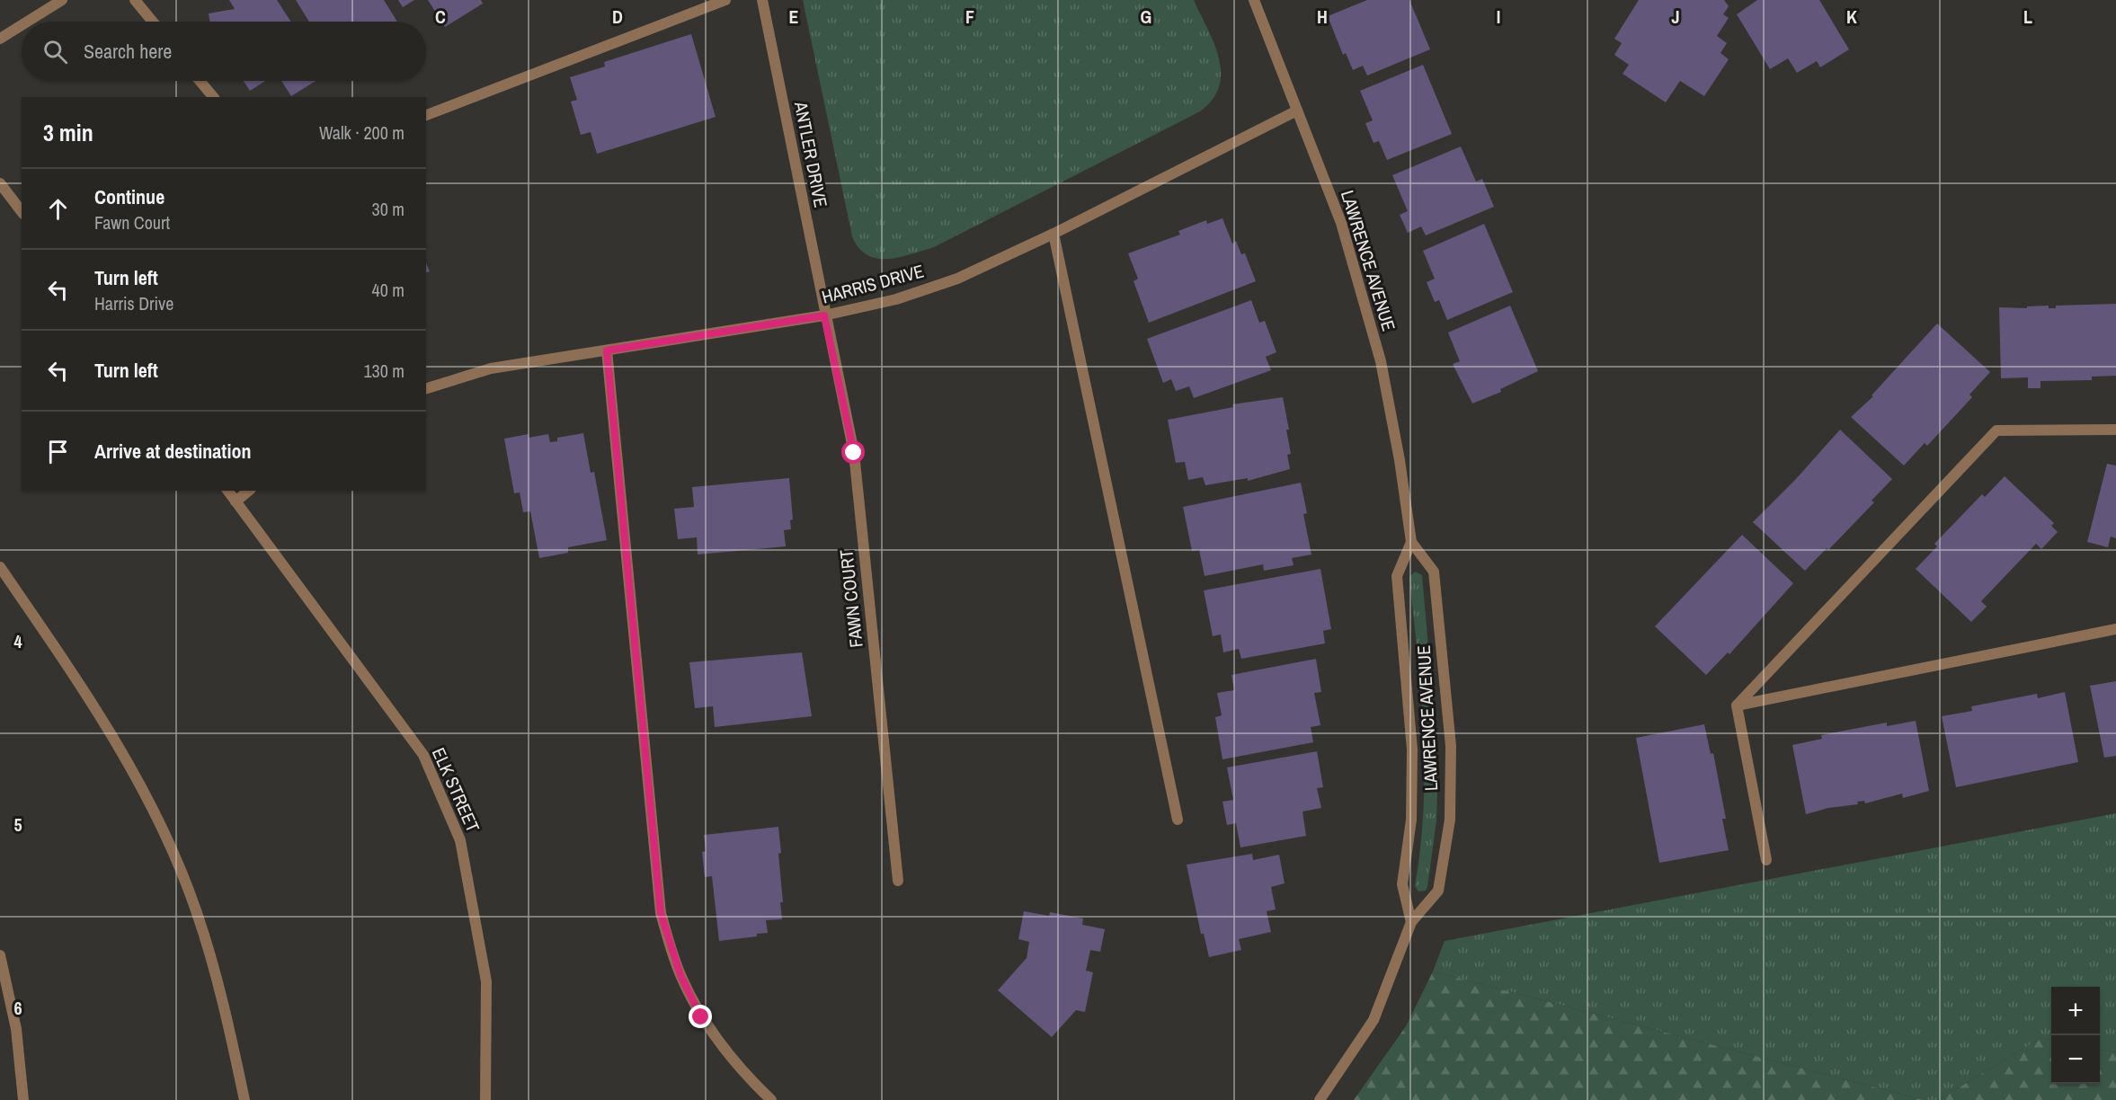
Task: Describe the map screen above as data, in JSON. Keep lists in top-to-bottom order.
{
  "streets": {
    "street": [
      "ANTLER DRIVE",
      "LAWRENCE AVENUE",
      "HARRIS DRIVE",
      "FAWN COURT",
      "ELK STREET"
    ]
  },
  "crossings": [
    ["ANTLER DRIVE", "HARRIS DRIVE"],
    ["ANTLER DRIVE", "FAWN COURT"],
    ["LAWRENCE AVENUE", "HARRIS DRIVE"],
    ["HARRIS DRIVE", "FAWN COURT"]
  ],
  "page": {
    "search": "Search here",
    "heading": ["3 min", "Walk · 200 m"],
    "list": [
      ["Continue", "Fawn Court", "30 m"],
      ["Turn left", "Harris Drive", "40 m"],
      ["Turn left", "130 m"],
      "Arrive at destination"
    ],
    "map_buttons": ["+", "−"]
  },
  "grid": {
    "columns": [
      "C",
      "D",
      "E",
      "F",
      "G",
      "H",
      "I",
      "J",
      "K",
      "L"
    ],
    "rows": ["4", "5", "6"]
  }
}
